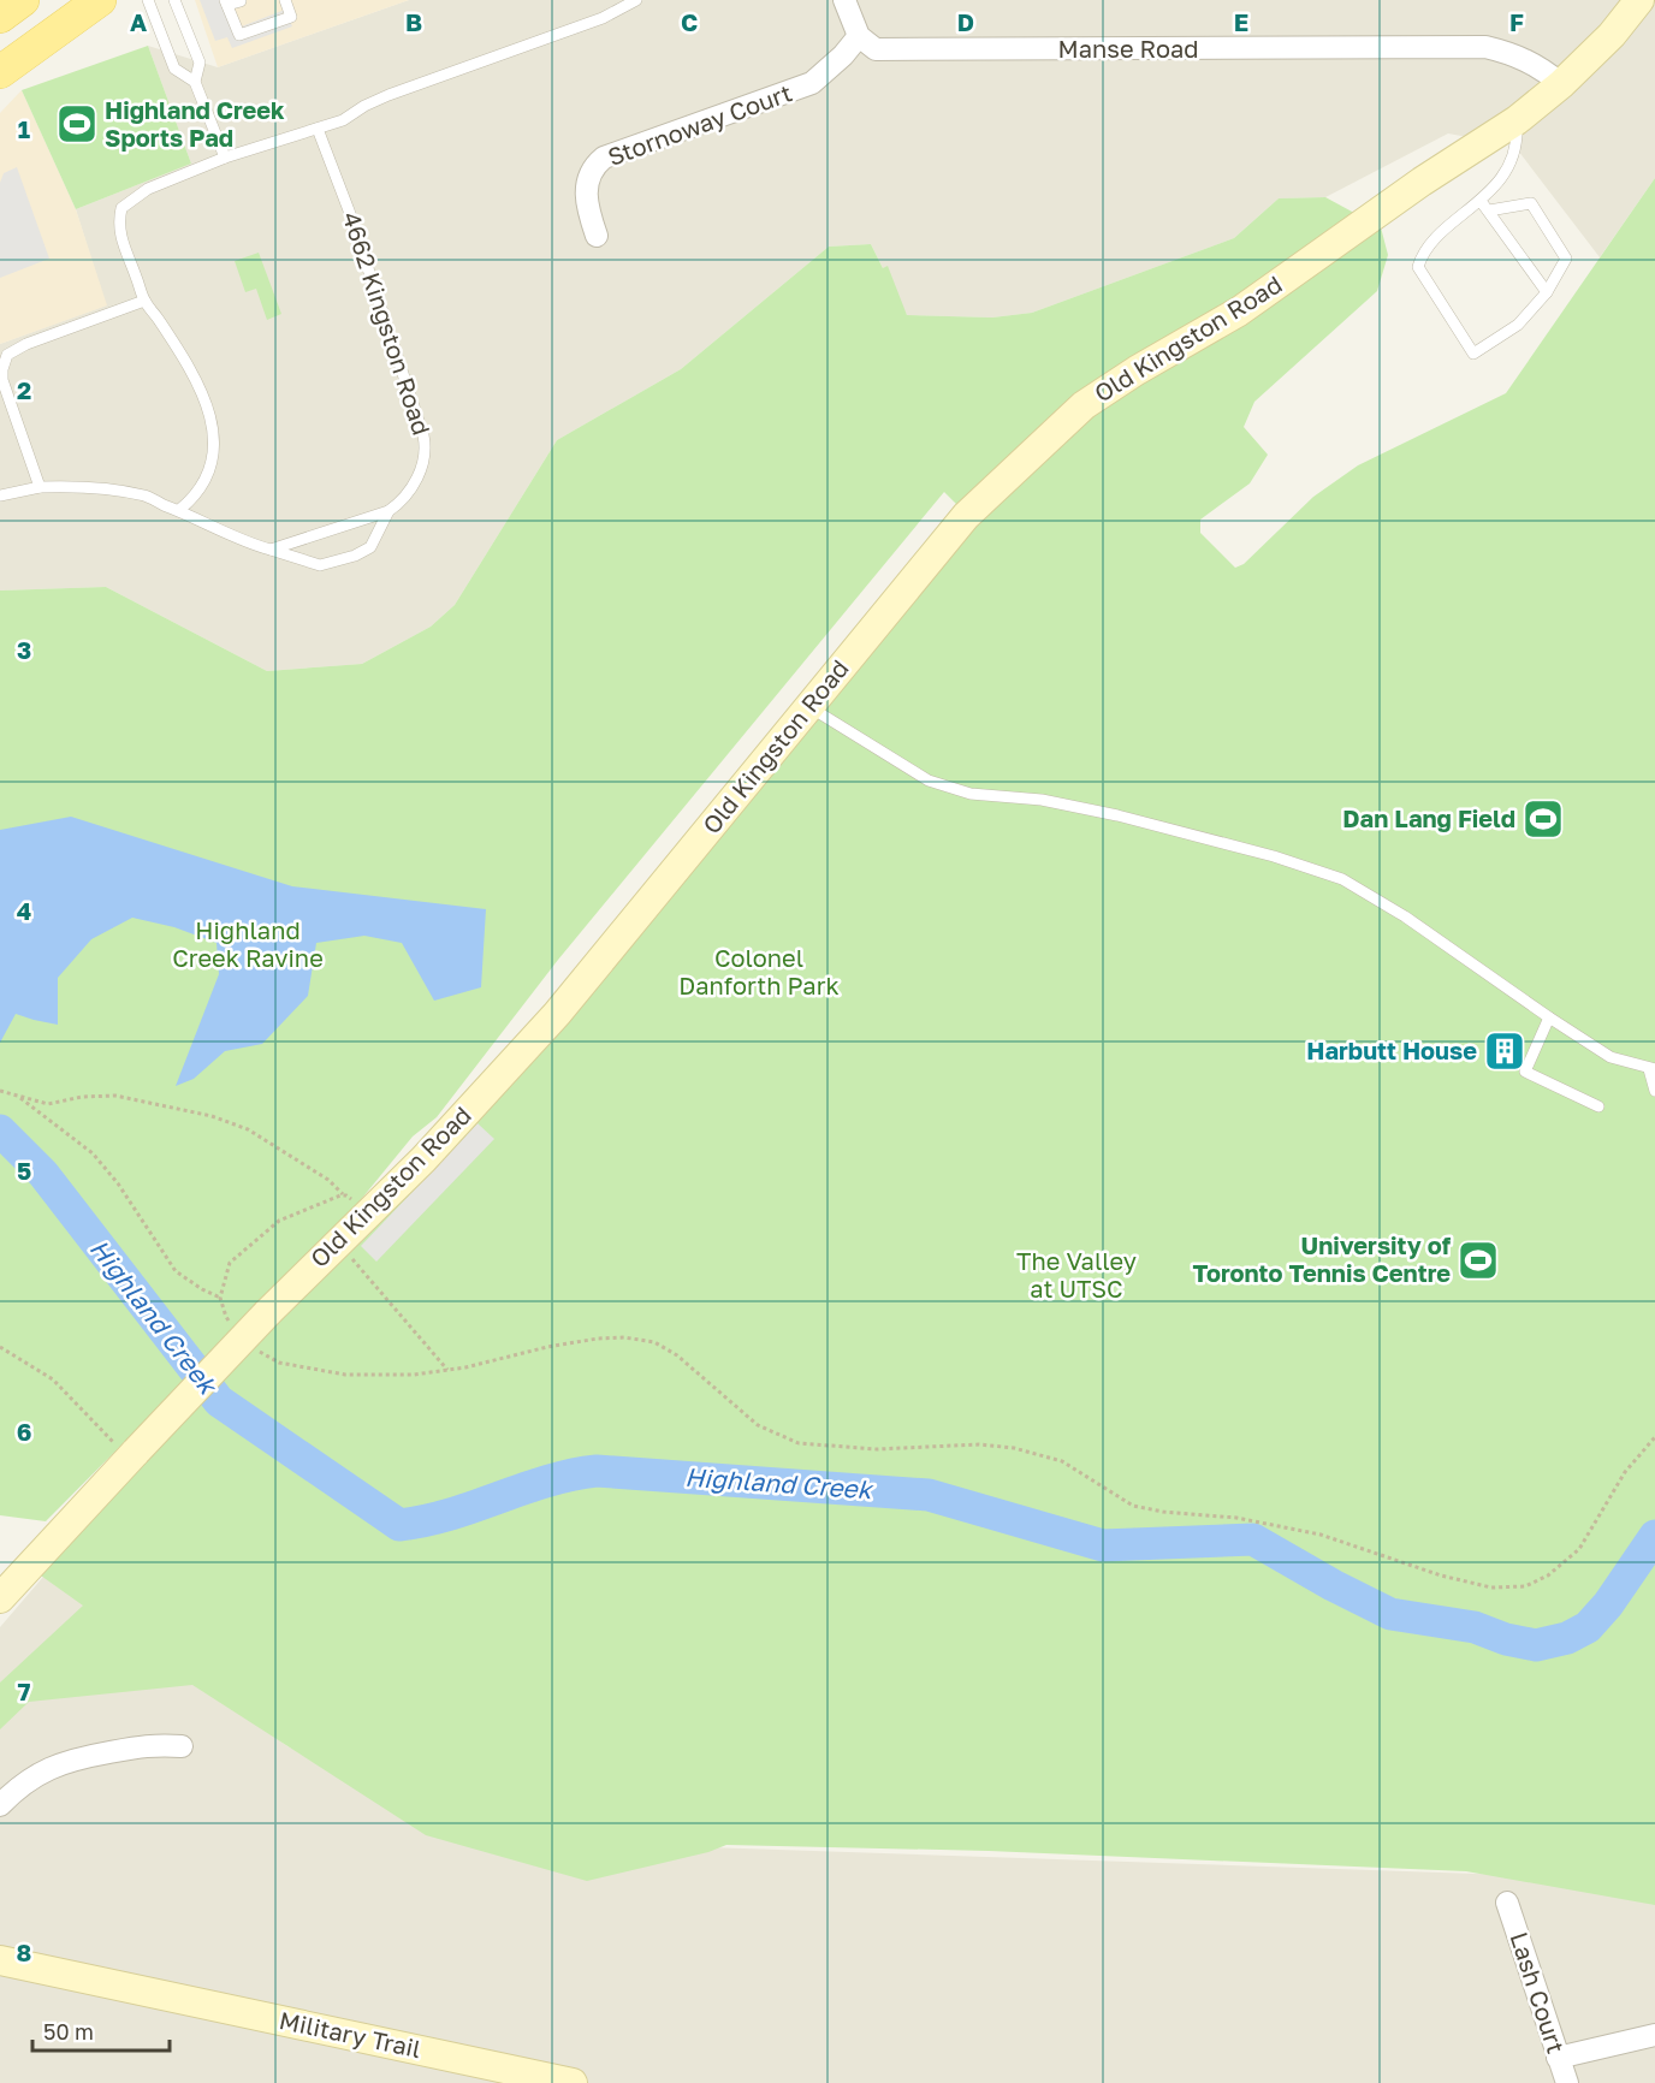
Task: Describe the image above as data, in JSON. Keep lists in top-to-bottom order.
{
  "streets": {
    "street": [
      "Manse Road",
      "Stornoway Court",
      "Old Kingston Road",
      "Lash Court",
      "Military Trail"
    ],
    "lane": ["4662 Kingston Road"]
  },
  "crossings": [
    ["Manse Road", "Stornoway Court"],
    ["Manse Road", "Old Kingston Road"]
  ],
  "water": ["Highland Creek"],
  "parks": ["Highland Creek Ravine", "Colonel Danforth Park", "The Valley at UTSC"],
  "places": {
    "sports": ["Highland Creek Sports Pad", "Dan Lang Field", "University of Toronto Tennis Centre"],
    "building": ["Harbutt House"]
  },
  "scale_bar": "50 m",
  "grid": {
    "columns": [
      "A",
      "B",
      "C",
      "D",
      "E",
      "F"
    ],
    "rows": [
      "1",
      "2",
      "3",
      "4",
      "5",
      "6",
      "7",
      "8"
    ]
  }
}
